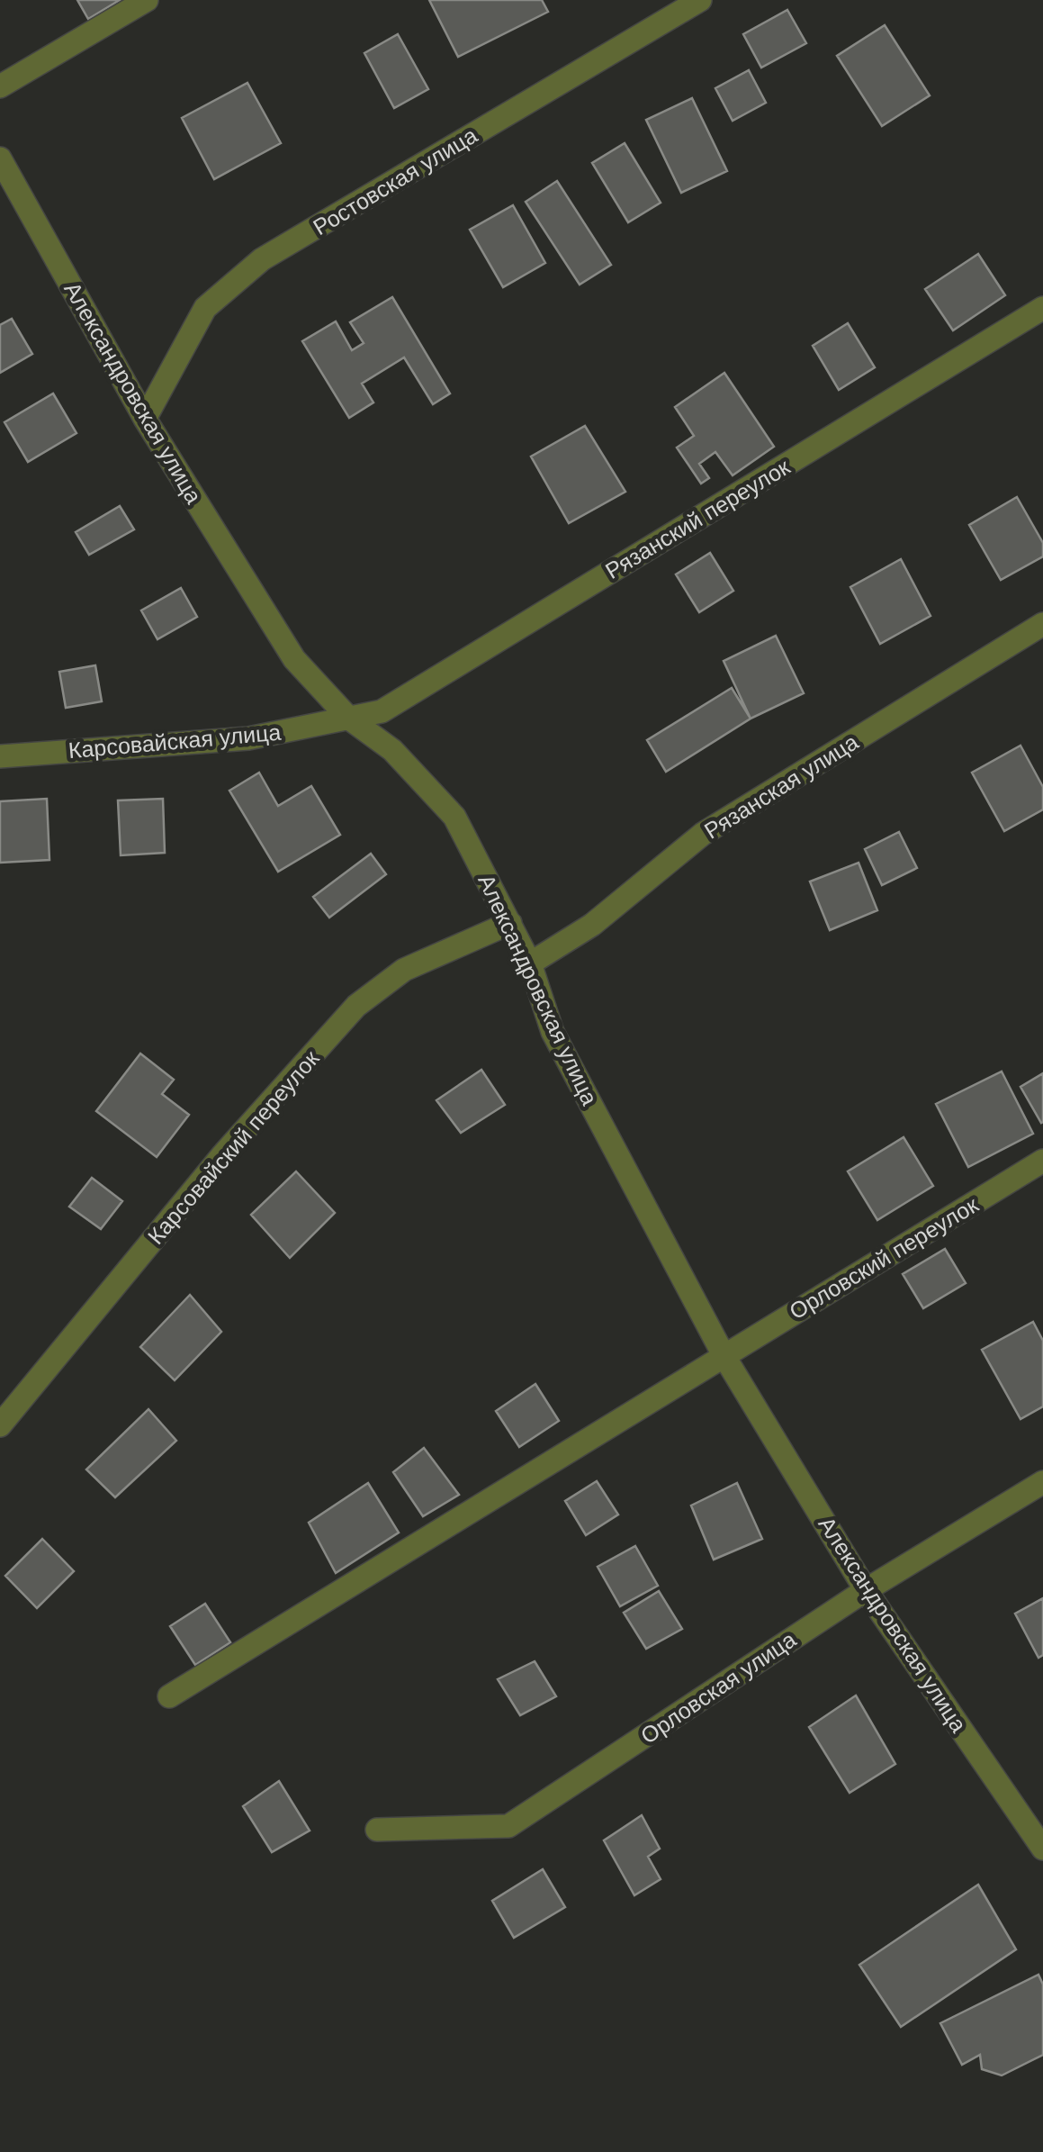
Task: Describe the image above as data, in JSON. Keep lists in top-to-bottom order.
{
  "streets": {
    "street": [
      "Ростовская улица",
      "Александровская улица",
      "Рязанский переулок",
      "Карсовайская улица",
      "Рязанская улица",
      "Карсовайский переулок",
      "Орловский переулок",
      "Орловская улица"
    ]
  },
  "crossings": [
    ["Ростовская улица", "Александровская улица"],
    ["Александровская улица", "Рязанский переулок"],
    ["Александровская улица", "Карсовайская улица"],
    ["Александровская улица", "Рязанская улица"],
    ["Александровская улица", "Карсовайский переулок"],
    ["Александровская улица", "Орловский переулок"],
    ["Александровская улица", "Орловская улица"],
    ["Рязанский переулок", "Карсовайская улица"]
  ]
}
